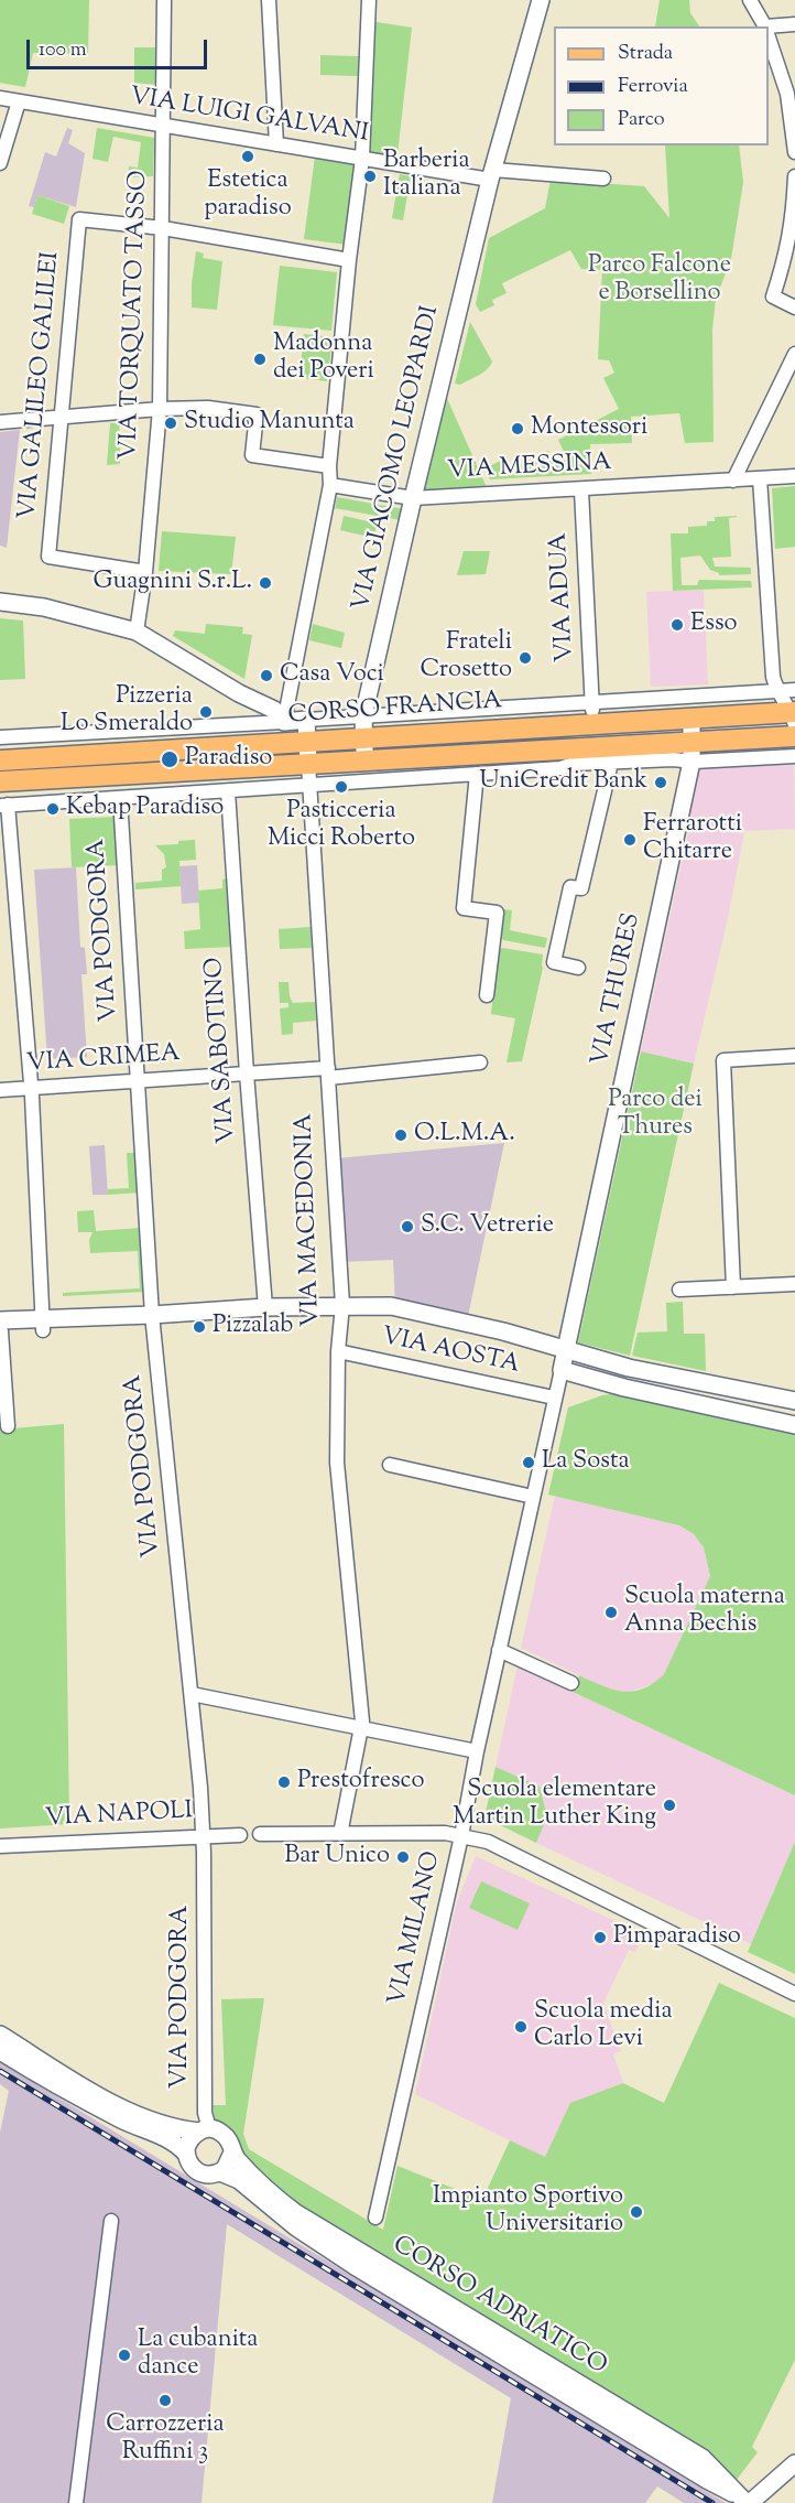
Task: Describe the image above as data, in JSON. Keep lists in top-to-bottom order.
{
  "streets": {
    "main road": ["CORSO FRANCIA"],
    "street": [
      "VIA LUIGI GALVANI",
      "VIA TORQUATO TASSO",
      "VIA GALILEO GALILEI",
      "VIA GIACOMO LEOPARDI",
      "VIA MESSINA",
      "VIA ADUA",
      "VIA PODGORA",
      "VIA THURES",
      "VIA SABOTINO",
      "VIA CRIMEA",
      "VIA MACEDONIA",
      "VIA AOSTA",
      "VIA NAPOLI",
      "VIA MILANO",
      "CORSO ADRIATICO"
    ]
  },
  "crossings": [
    ["VIA LUIGI GALVANI", "VIA TORQUATO TASSO"],
    ["VIA LUIGI GALVANI", "VIA GIACOMO LEOPARDI"],
    ["VIA TORQUATO TASSO", "VIA GALILEO GALILEI"],
    ["VIA GIACOMO LEOPARDI", "VIA MESSINA"],
    ["VIA GIACOMO LEOPARDI", "CORSO FRANCIA"],
    ["VIA MESSINA", "VIA ADUA"],
    ["VIA ADUA", "CORSO FRANCIA"],
    ["CORSO FRANCIA", "VIA THURES"],
    ["CORSO FRANCIA", "VIA MACEDONIA"],
    ["VIA PODGORA", "VIA CRIMEA"],
    ["VIA PODGORA", "VIA NAPOLI"],
    ["VIA PODGORA", "CORSO ADRIATICO"],
    ["VIA THURES", "VIA MILANO"],
    ["VIA SABOTINO", "VIA CRIMEA"],
    ["VIA CRIMEA", "VIA MACEDONIA"],
    ["VIA MACEDONIA", "VIA AOSTA"],
    ["VIA AOSTA", "VIA MILANO"]
  ],
  "parks": ["Parco Falcone e Borsellino", "Parco dei Thures"],
  "places": [
    "Estetica paradiso",
    "Barberia Italiana",
    "Madonna dei Poveri",
    "Studio Manunta",
    "Montessori",
    "Guagnini S.r.L.",
    "Esso",
    "Frateli Crosetto",
    "Casa Voci",
    "Pizzeria Lo Smeraldo",
    "Paradiso",
    "UniCredit Bank",
    "Pasticceria Micci Roberto",
    "Kebap Paradiso",
    "Ferrarotti Chitarre",
    "O.L.M.A.",
    "S.C. Vetrerie",
    "Pizzalab",
    "La Sosta",
    "Scuola materna Anna Bechis",
    "Prestofresco",
    "Scuola elementare Martin Luther King",
    "Bar Unico",
    "Pimparadiso",
    "Scuola media Carlo Levi",
    "Impianto Sportivo Universitario",
    "La cubanita dance",
    "Carrozzeria Ruffini 3"
  ],
  "legend": ["Strada", "Ferrovia", "Parco"],
  "scale_bar": "100 m"
}
